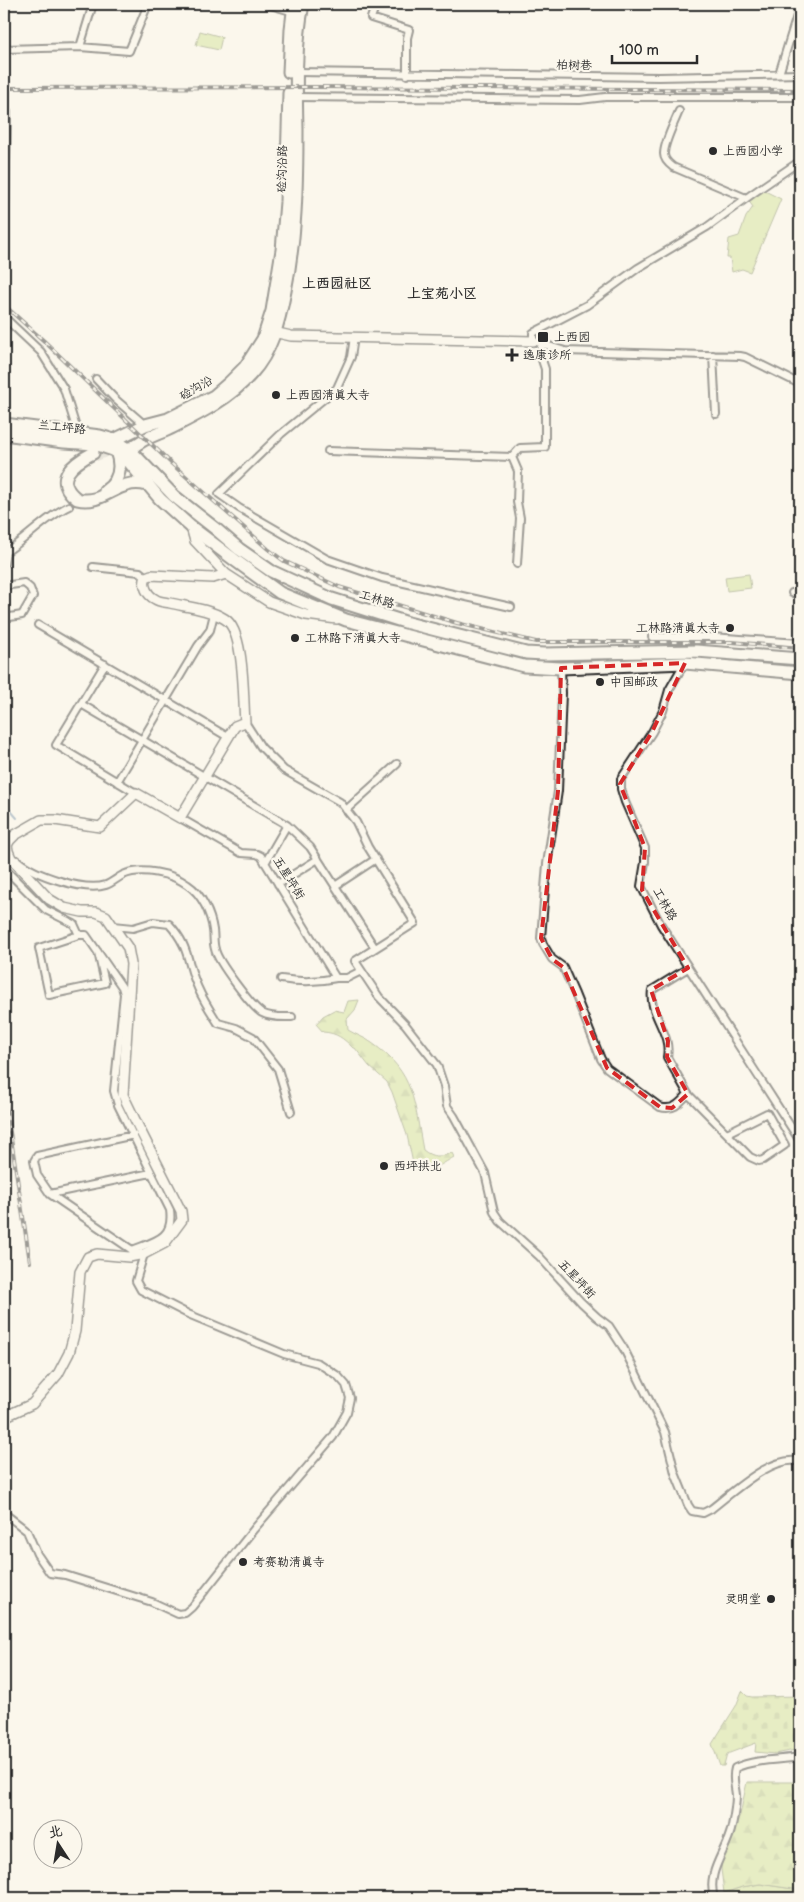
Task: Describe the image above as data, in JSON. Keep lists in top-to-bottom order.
{
  "streets": {
    "highway": [
      "硷沟沿路",
      "硷沟沿",
      "兰工坪路",
      "工林路"
    ],
    "street": ["柏树巷", "五星坪街"]
  },
  "crossings": [
    ["柏树巷", "硷沟沿路"],
    ["硷沟沿路", "硷沟沿"],
    ["兰工坪路", "工林路"]
  ],
  "districts": ["上西园社区", "上宝苑小区"],
  "places": {
    "other": [
      "上西园小学",
      "上西园清真大寺",
      "工林路清真大寺",
      "工林路下清真大寺",
      "中国邮政",
      "西坪拱北",
      "考赛勒清真寺",
      "灵明堂"
    ],
    "transit": ["上西园"],
    "health": ["逸康诊所"]
  },
  "scale_bar": "100 m",
  "north": "top"
}
